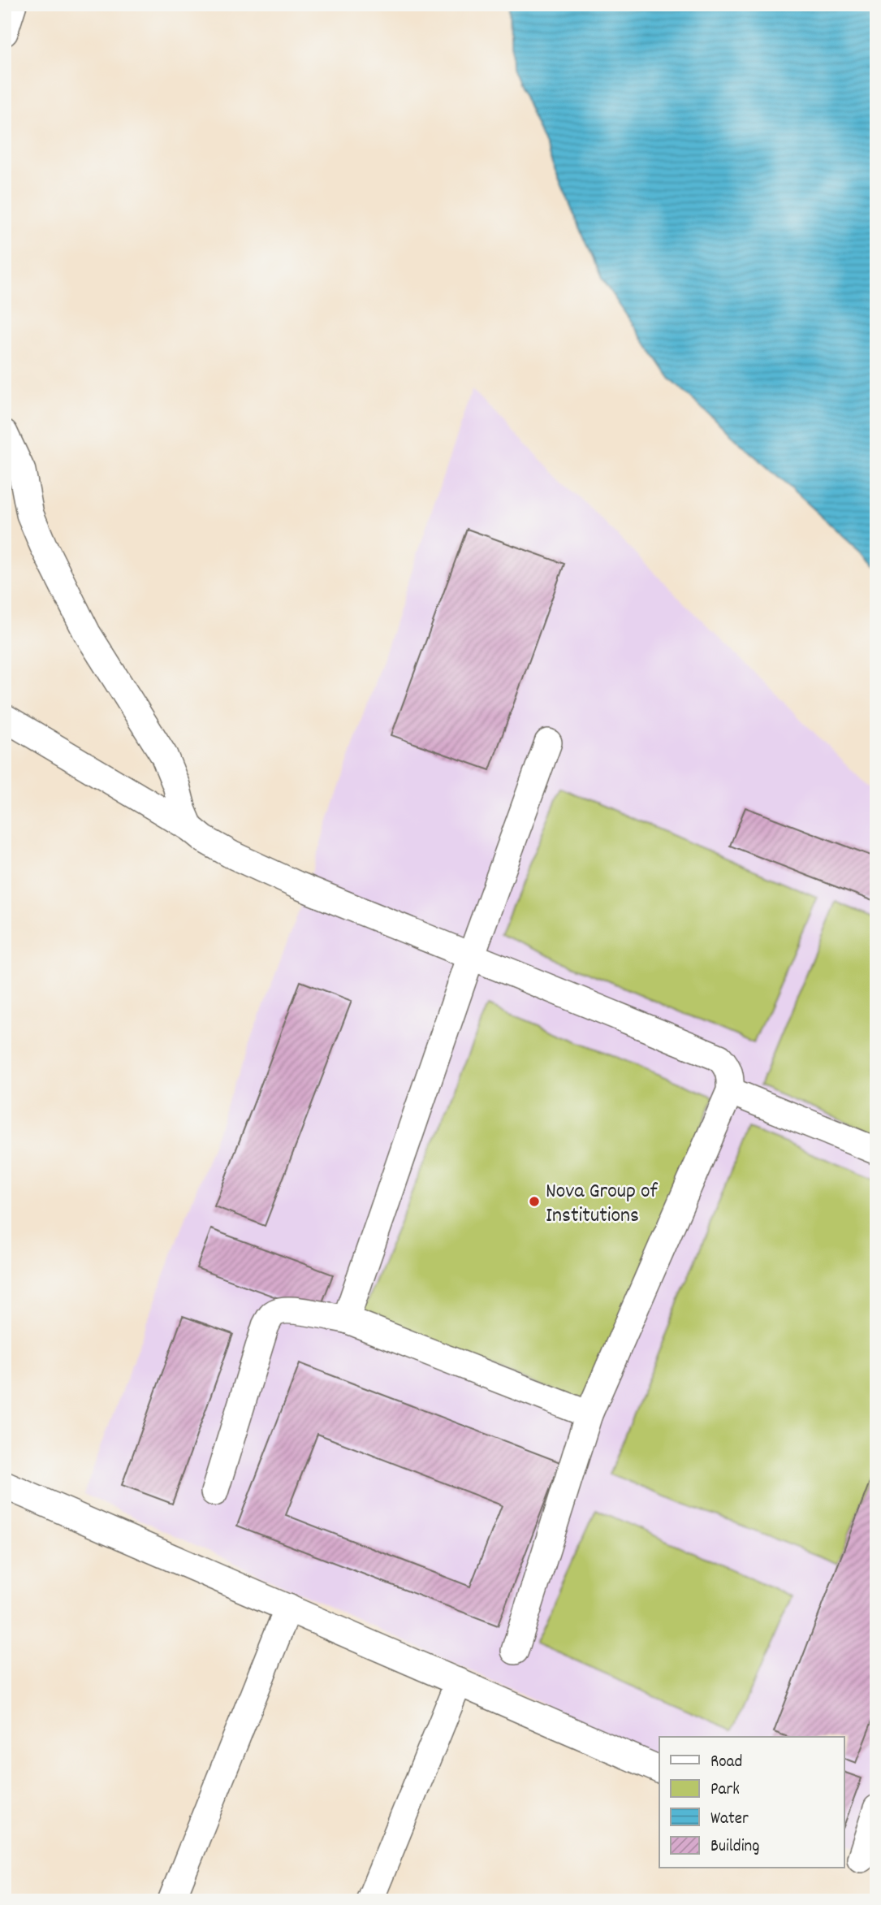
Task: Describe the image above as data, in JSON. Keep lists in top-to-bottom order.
{
  "places": ["Nova Group of Institutions"],
  "legend": [
    "Road",
    "Park",
    "Water",
    "Building"
  ]
}
